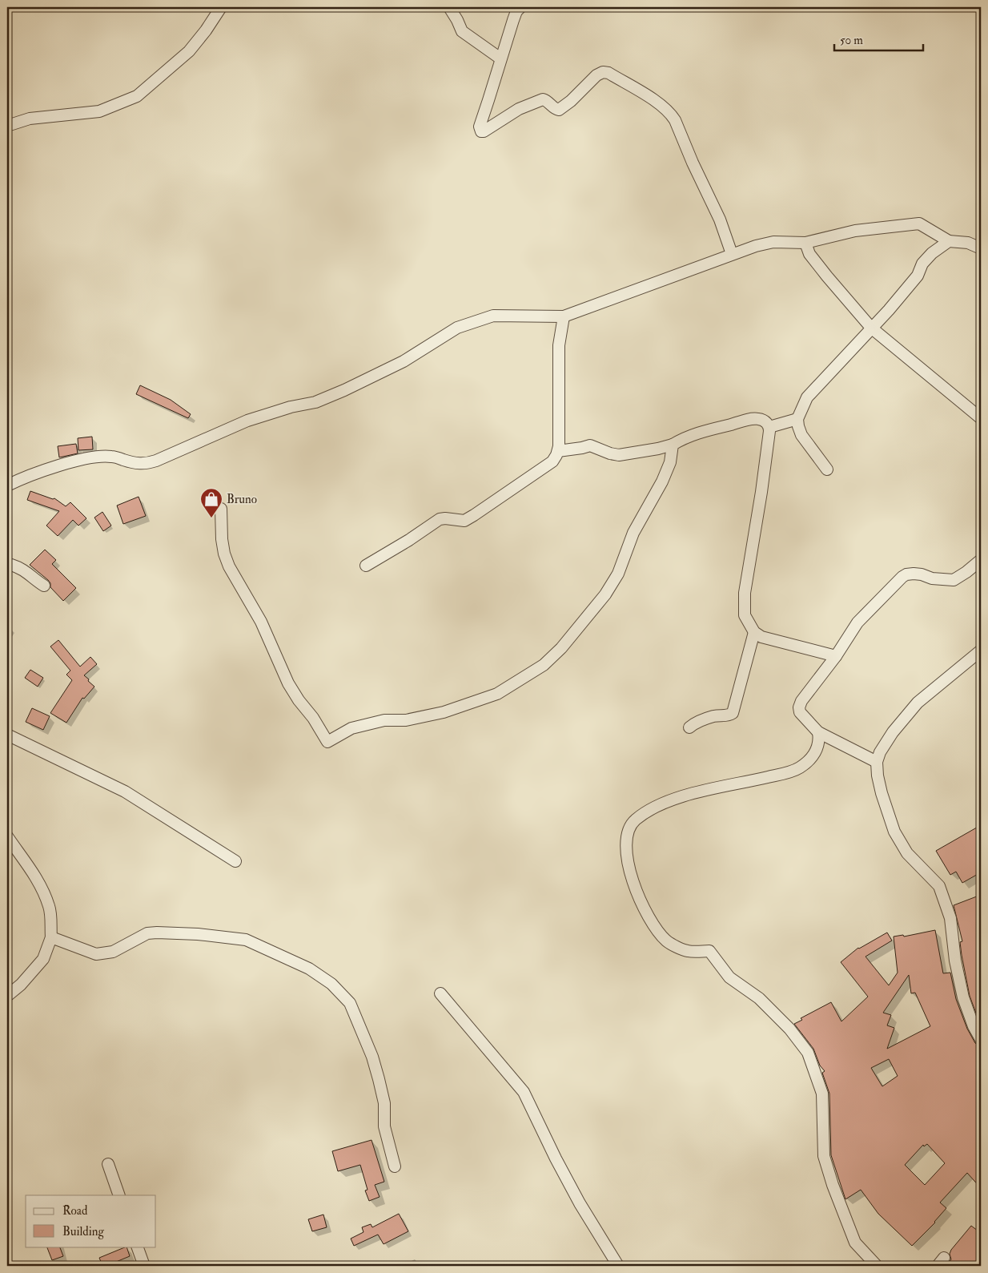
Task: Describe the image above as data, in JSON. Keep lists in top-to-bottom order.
{
  "places": {
    "shop": ["Bruno"]
  },
  "legend": ["Road", "Building"],
  "scale_bar": "50 m"
}
